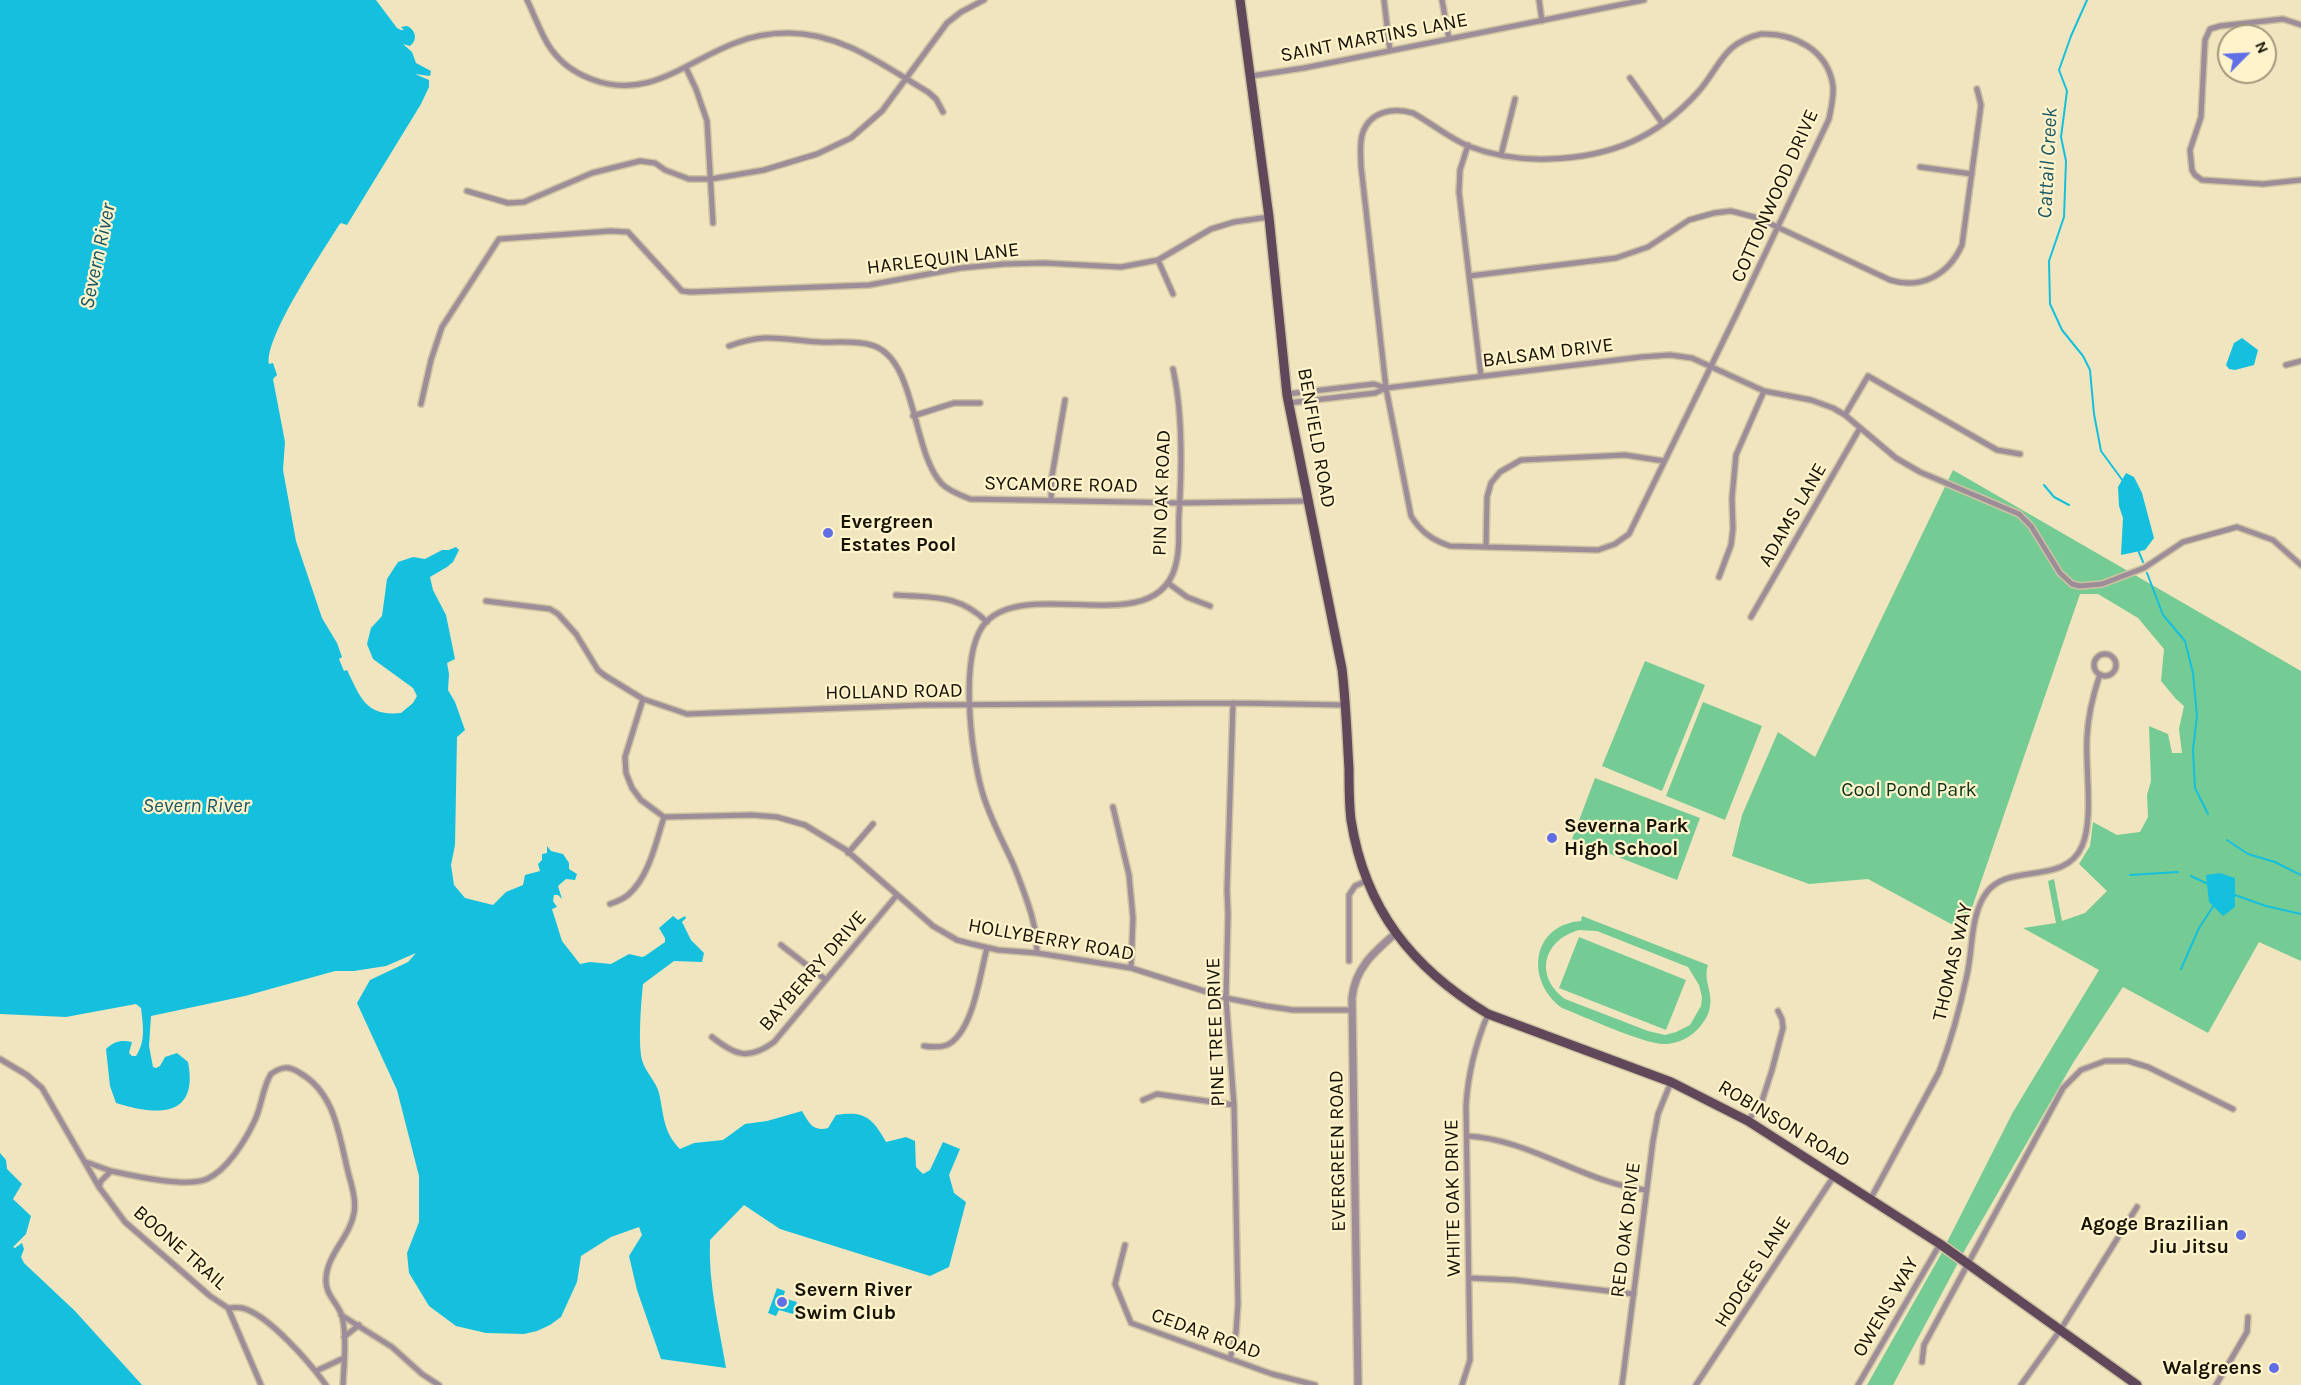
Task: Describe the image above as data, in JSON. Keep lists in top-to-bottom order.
{
  "streets": {
    "main road": ["BENFIELD ROAD", "ROBINSON ROAD"],
    "street": [
      "SAINT MARTINS LANE",
      "COTTONWOOD DRIVE",
      "HARLEQUIN LANE",
      "BALSAM DRIVE",
      "SYCAMORE ROAD",
      "PIN OAK ROAD",
      "ADAMS LANE",
      "HOLLAND ROAD",
      "HOLLYBERRY ROAD",
      "THOMAS WAY",
      "BAYBERRY DRIVE",
      "PINE TREE DRIVE",
      "EVERGREEN ROAD",
      "WHITE OAK DRIVE",
      "RED OAK DRIVE",
      "BOONE TRAIL",
      "HODGES LANE",
      "OWENS WAY",
      "CEDAR ROAD"
    ]
  },
  "crossings": [
    ["SAINT MARTINS LANE", "BENFIELD ROAD"],
    ["COTTONWOOD DRIVE", "BALSAM DRIVE"],
    ["HARLEQUIN LANE", "BENFIELD ROAD"],
    ["BALSAM DRIVE", "BENFIELD ROAD"],
    ["BALSAM DRIVE", "ADAMS LANE"],
    ["BENFIELD ROAD", "SYCAMORE ROAD"],
    ["BENFIELD ROAD", "HOLLAND ROAD"],
    ["BENFIELD ROAD", "ROBINSON ROAD"],
    ["BENFIELD ROAD", "EVERGREEN ROAD"],
    ["SYCAMORE ROAD", "PIN OAK ROAD"],
    ["HOLLAND ROAD", "PINE TREE DRIVE"],
    ["HOLLYBERRY ROAD", "BAYBERRY DRIVE"],
    ["HOLLYBERRY ROAD", "PINE TREE DRIVE"],
    ["HOLLYBERRY ROAD", "EVERGREEN ROAD"],
    ["THOMAS WAY", "ROBINSON ROAD"],
    ["PINE TREE DRIVE", "CEDAR ROAD"],
    ["ROBINSON ROAD", "EVERGREEN ROAD"],
    ["ROBINSON ROAD", "WHITE OAK DRIVE"],
    ["ROBINSON ROAD", "RED OAK DRIVE"],
    ["ROBINSON ROAD", "HODGES LANE"],
    ["ROBINSON ROAD", "OWENS WAY"]
  ],
  "water": ["Cattail Creek", "Severn River"],
  "parks": ["Cool Pond Park"],
  "places": [
    "Evergreen Estates Pool",
    "Severna Park High School",
    "Agoge Brazilian Jiu Jitsu",
    "Severn River Swim Club",
    "Walgreens"
  ],
  "north": "top right"
}
